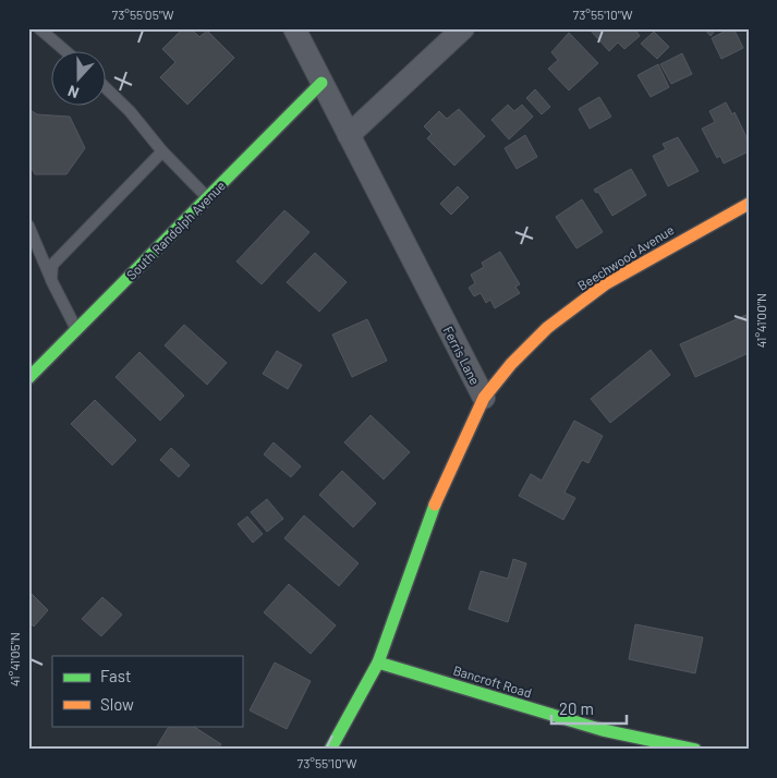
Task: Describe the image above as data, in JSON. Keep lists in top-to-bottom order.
{
  "streets": {
    "street": [
      "South Randolph Avenue",
      "Beechwood Avenue",
      "Ferris Lane",
      "Bancroft Road"
    ]
  },
  "crossings": [
    ["South Randolph Avenue", "Ferris Lane"],
    ["Beechwood Avenue", "Ferris Lane"],
    ["Ferris Lane", "Bancroft Road"]
  ],
  "legend": ["Fast", "Slow"],
  "scale_bar": "20 m",
  "north": "bottom",
  "coordinates": [
    "73°55'05\"W",
    "73°55'10\"W",
    "41°41'00\"N",
    "41°41'05\"N"
  ]
}
